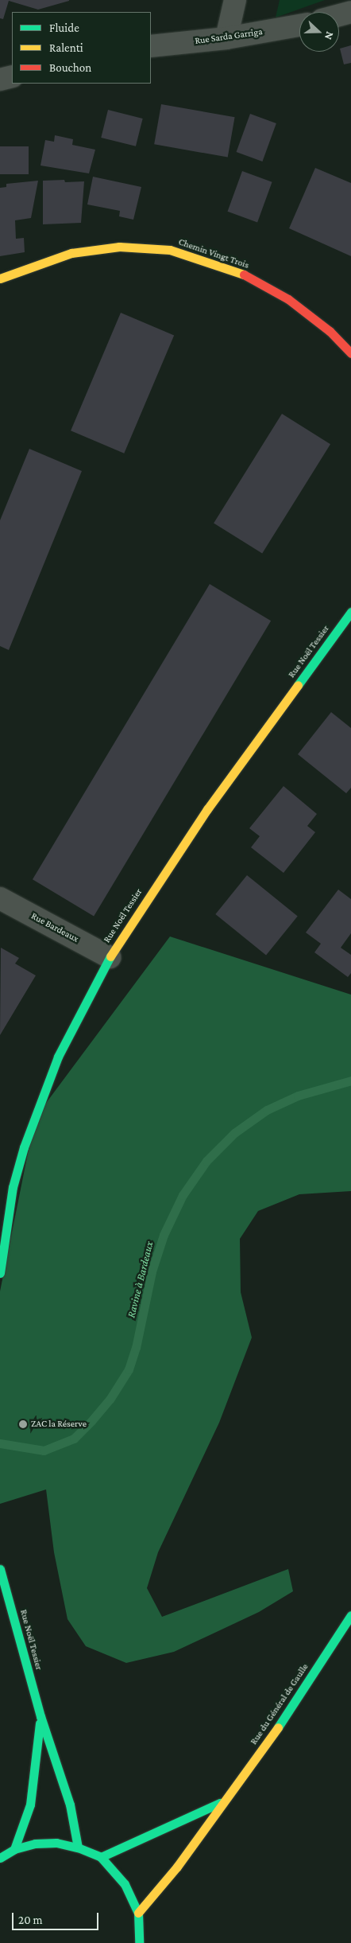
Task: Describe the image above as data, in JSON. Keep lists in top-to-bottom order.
{
  "streets": {
    "street": [
      "Rue Sarda Garriga",
      "Chemin Vingt Trois",
      "Rue Noël Tessier",
      "Rue Bardeaux",
      "Rue du Général de Gaulle"
    ]
  },
  "crossings": [
    ["Rue Noël Tessier", "Rue Bardeaux"]
  ],
  "water": ["Ravine à Bardeaux"],
  "places": ["ZAC la Réserve"],
  "legend": ["Fluide", "Ralenti", "Bouchon"],
  "scale_bar": "20 m",
  "north": "right"
}
